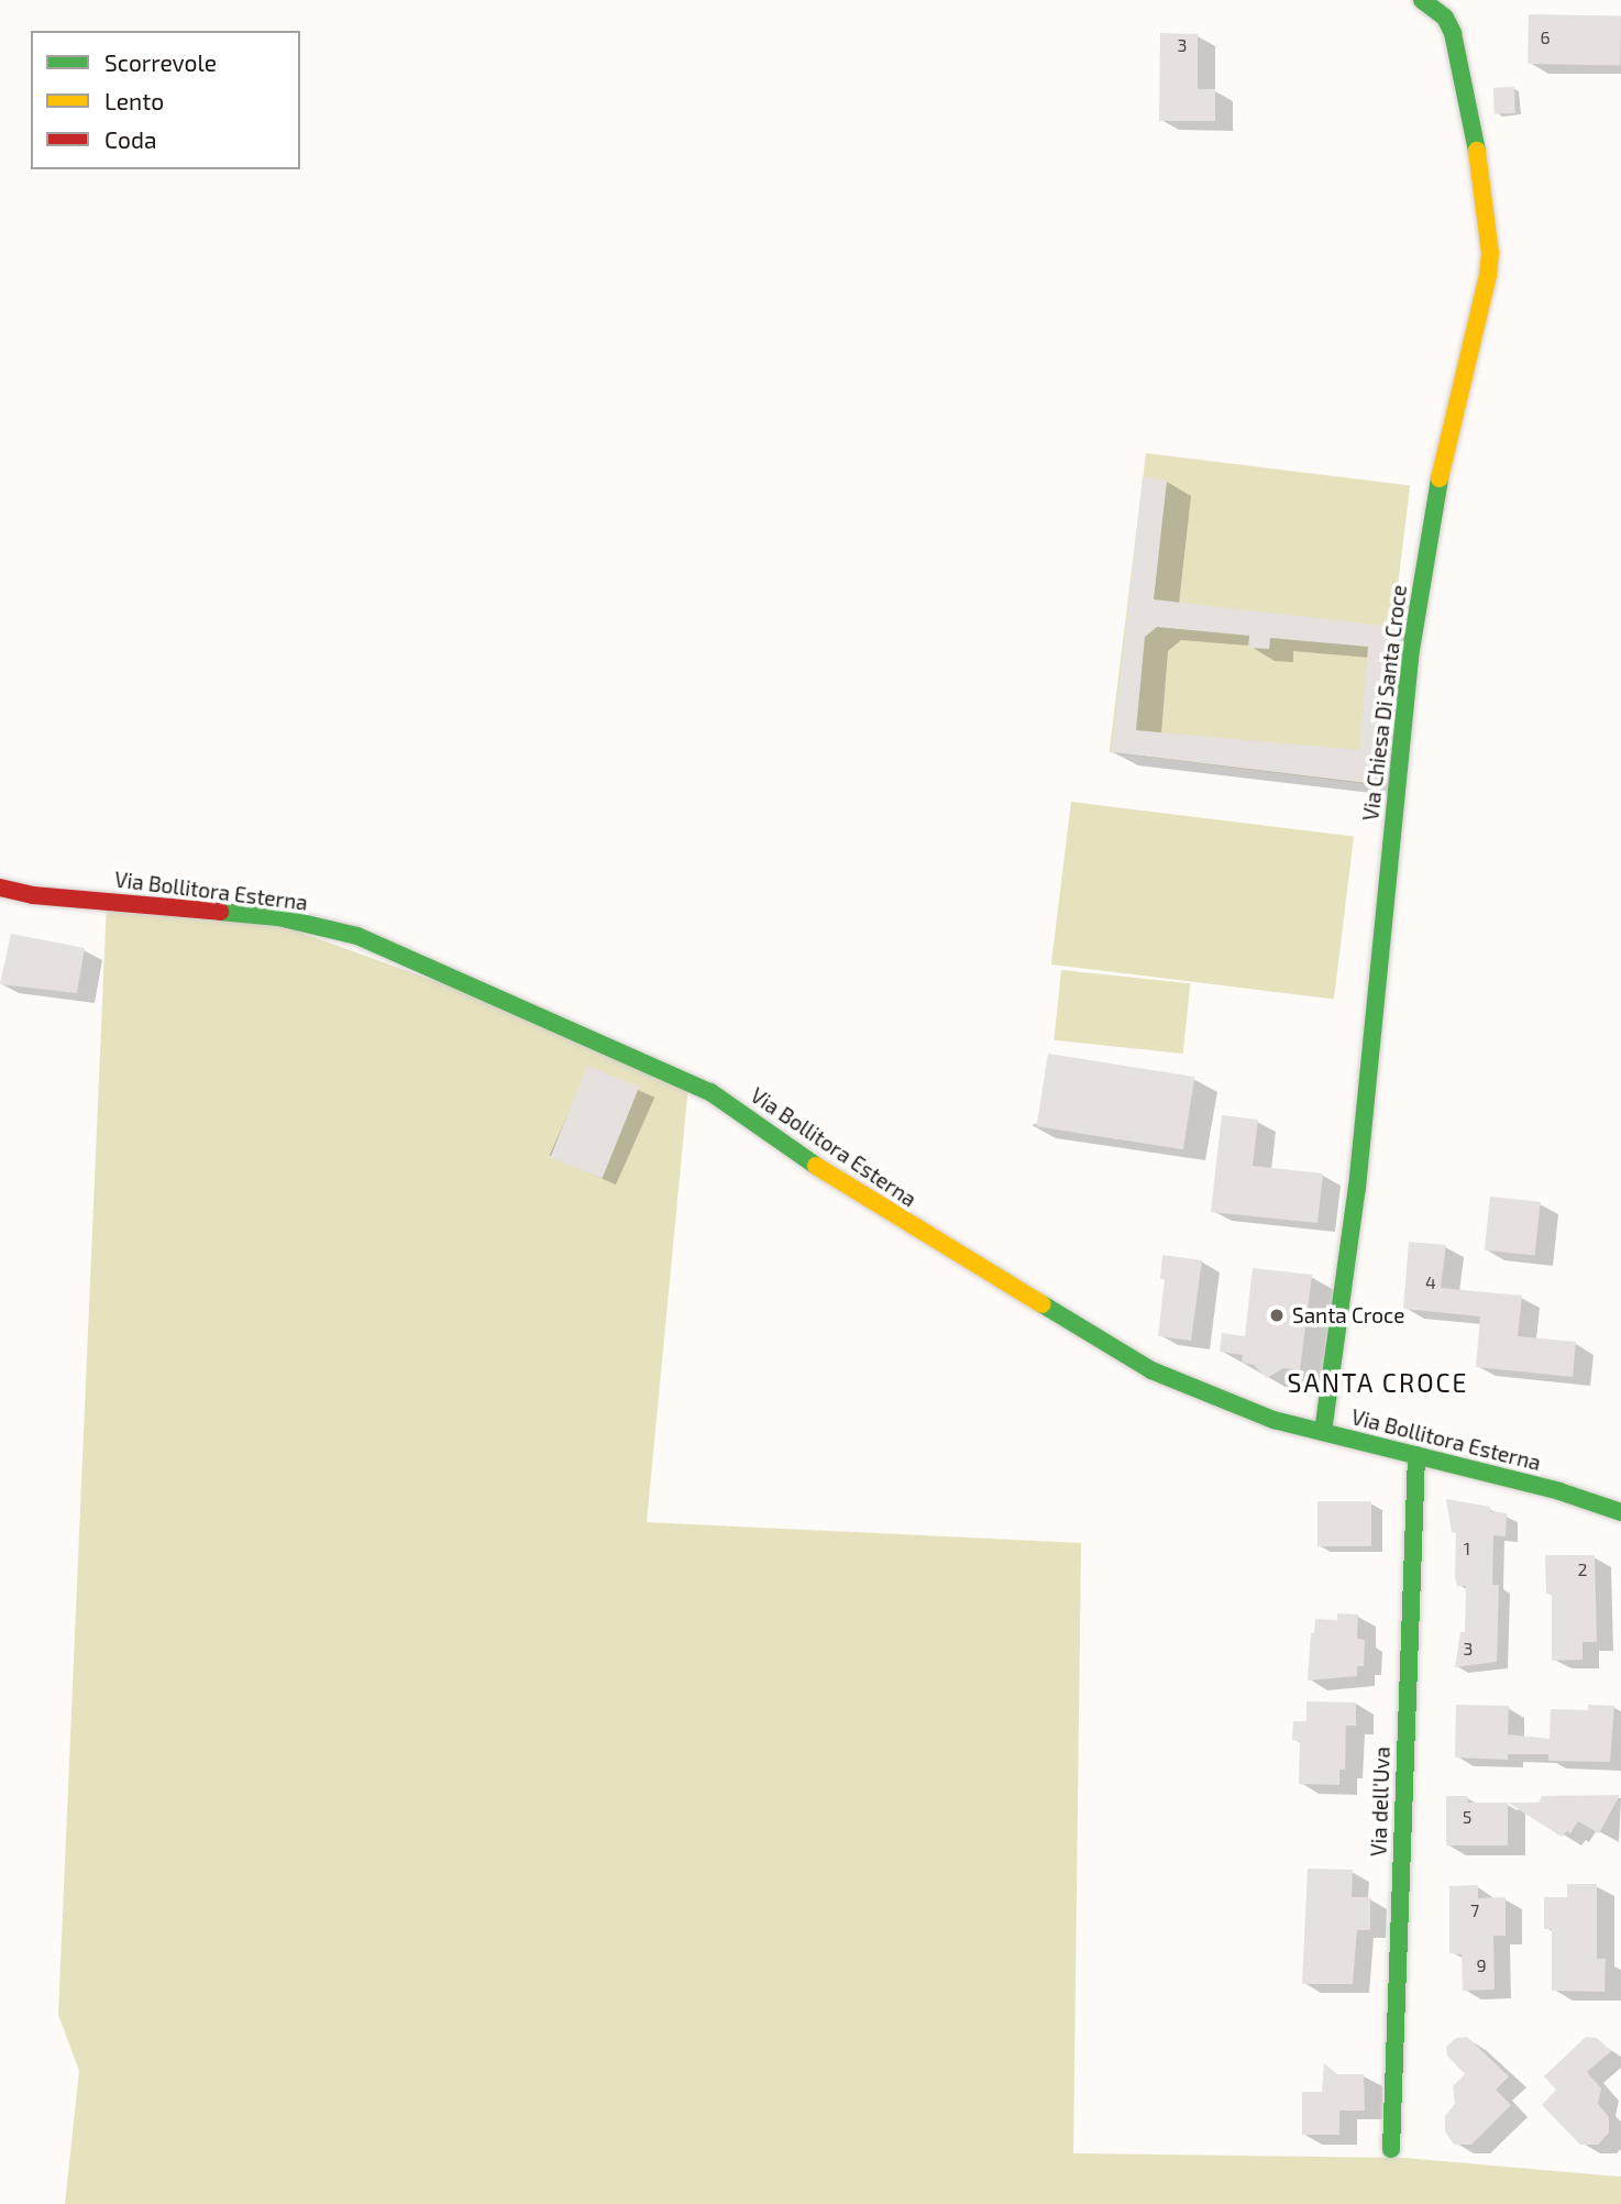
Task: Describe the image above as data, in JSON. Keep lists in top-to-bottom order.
{
  "streets": {
    "street": ["Via Chiesa Di Santa Croce", "Via Bollitora Esterna", "Via dell'Uva"]
  },
  "crossings": [
    ["Via Chiesa Di Santa Croce", "Via Bollitora Esterna"],
    ["Via Bollitora Esterna", "Via dell'Uva"]
  ],
  "districts": ["SANTA CROCE"],
  "places": ["Santa Croce"],
  "house_numbers": [
    "6",
    "3",
    "4",
    "1",
    "2",
    "3",
    "5",
    "7",
    "9"
  ],
  "legend": ["Scorrevole", "Lento", "Coda"]
}
